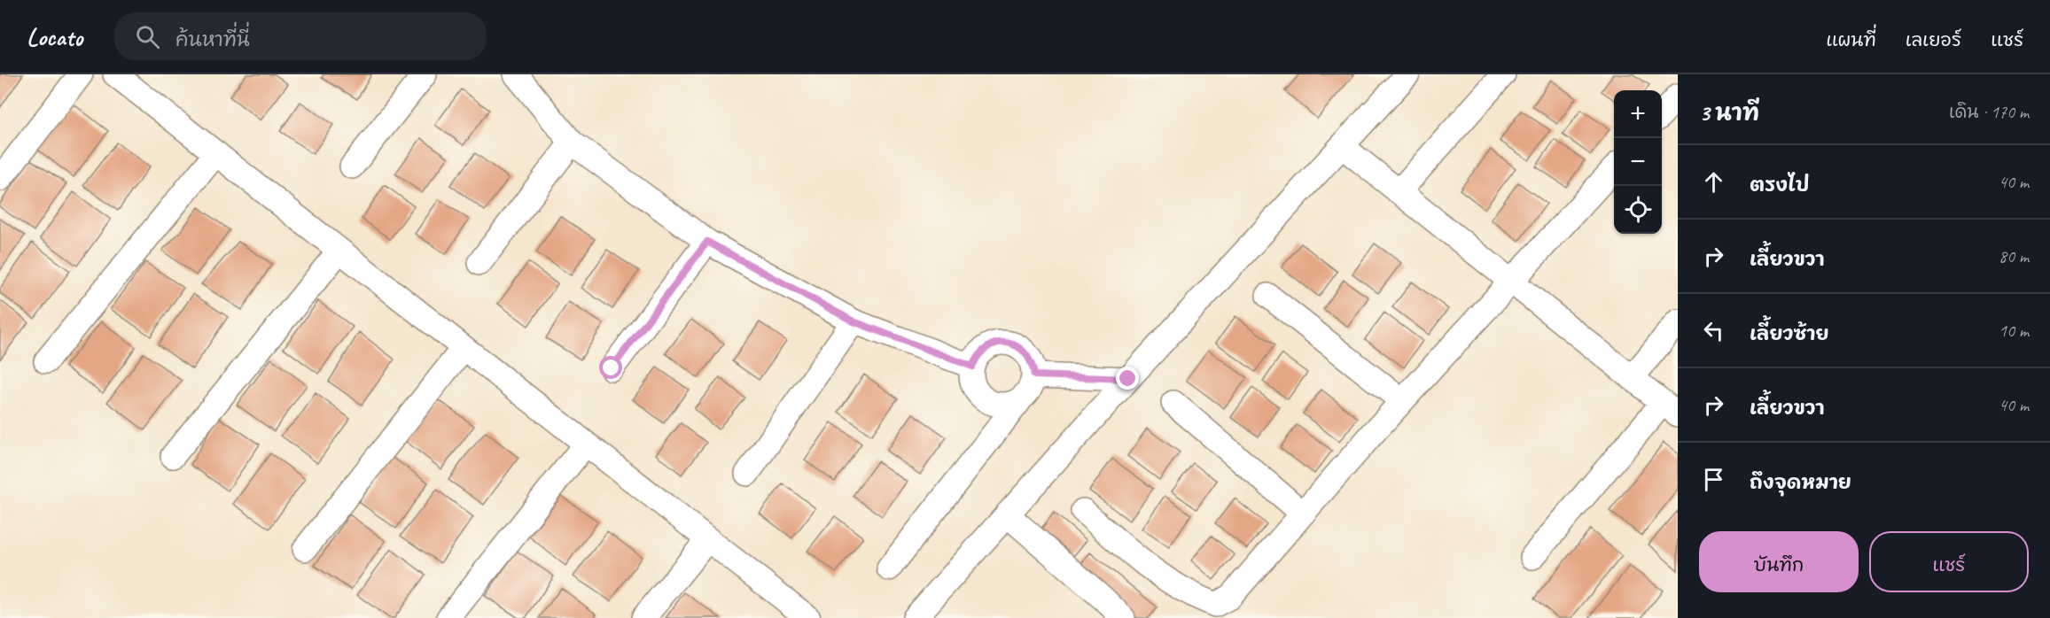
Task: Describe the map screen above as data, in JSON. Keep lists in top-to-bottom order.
{
  "page": {
    "header": "Locato",
    "search": "ค้นหาที่นี่",
    "nav": ["แผนที่", "เลเยอร์", "แชร์"],
    "heading": ["3 นาที", "เดิน · 170 m"],
    "map_buttons": ["+", "−"],
    "list": [
      ["ตรงไป", "40 m"],
      ["เลี้ยวขวา", "80 m"],
      ["เลี้ยวซ้าย", "10 m"],
      ["เลี้ยวขวา", "40 m"],
      "ถึงจุดหมาย"
    ],
    "buttons": ["บันทึก", "แชร์"]
  }
}
